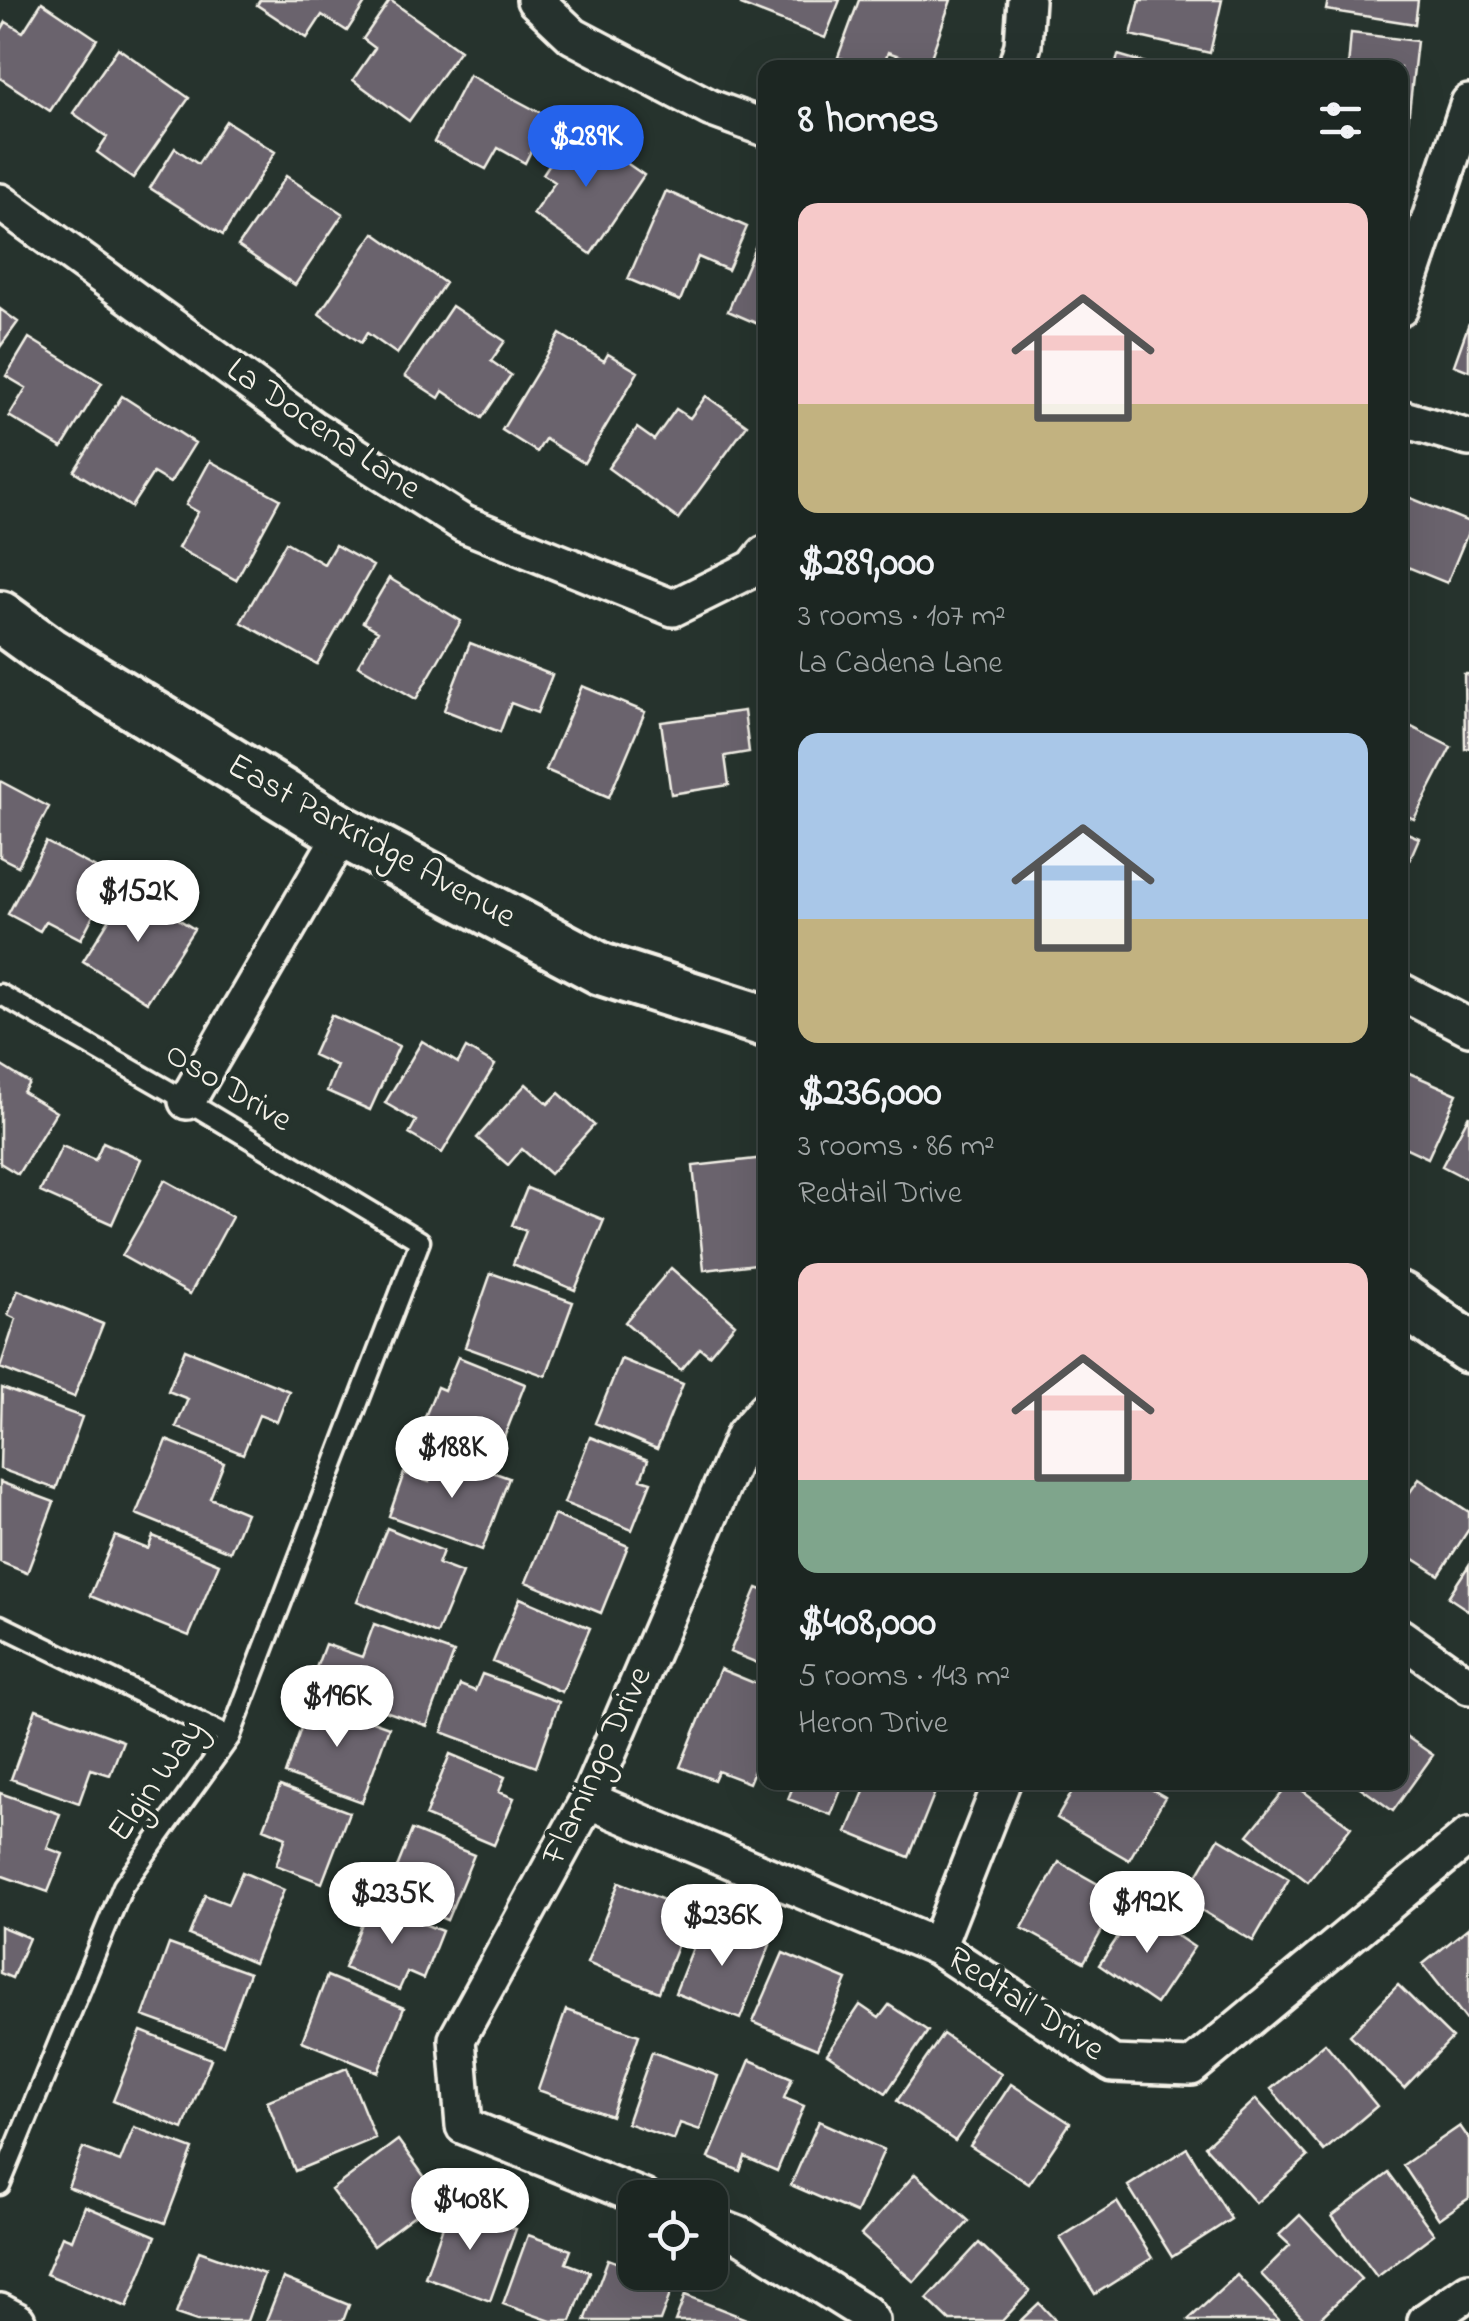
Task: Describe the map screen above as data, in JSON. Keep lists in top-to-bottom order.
{
  "streets": {
    "main road": ["East Parkridge Avenue"],
    "street": ["La Docena Lane", "Flamingo Drive", "Redtail Drive"],
    "lane": ["Oso Drive", "Elgin Way"]
  },
  "crossings": [
    ["Oso Drive", "Elgin Way"],
    ["Flamingo Drive", "Redtail Drive"]
  ],
  "page": {
    "heading": "8 homes",
    "price": [
      "$289K",
      "$152K",
      "$188K",
      "$196K",
      "$235K",
      "$192K",
      "$236K",
      "$408K"
    ],
    "list": [
      {
        "name": "$289,000",
        "note": "3 rooms · 107 m² · La Cadena Lane"
      },
      {
        "name": "$236,000",
        "note": "3 rooms · 86 m² · Redtail Drive"
      },
      {
        "name": "$408,000",
        "note": "5 rooms · 143 m² · Heron Drive"
      }
    ]
  }
}
